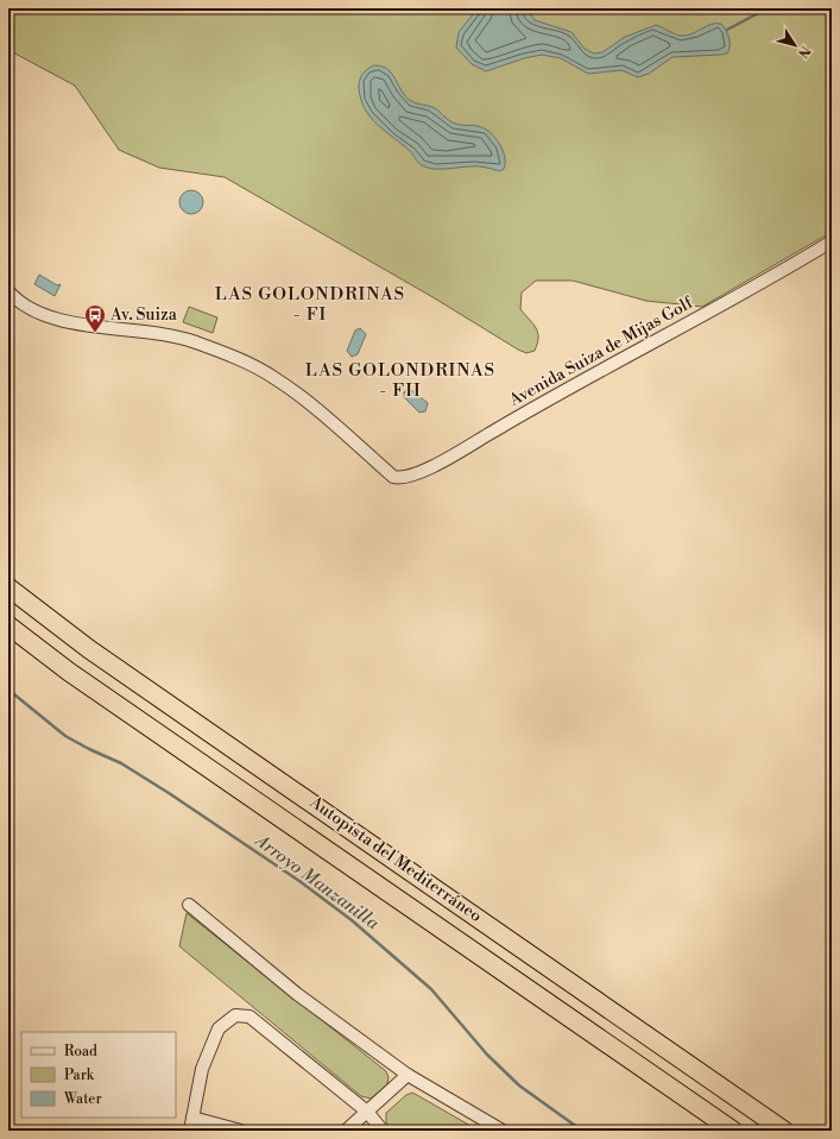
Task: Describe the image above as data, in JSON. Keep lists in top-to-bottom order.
{
  "streets": {
    "highway": ["Autopista del Mediterráneo"],
    "street": ["Avenida Suiza de Mijas Golf"]
  },
  "districts": ["LAS GOLONDRINAS - FI", "LAS GOLONDRINAS - FII"],
  "water": ["Arroyo Manzanilla"],
  "places": {
    "bus stop": ["Av. Suiza"]
  },
  "legend": ["Road", "Park", "Water"],
  "north": "bottom right"
}
